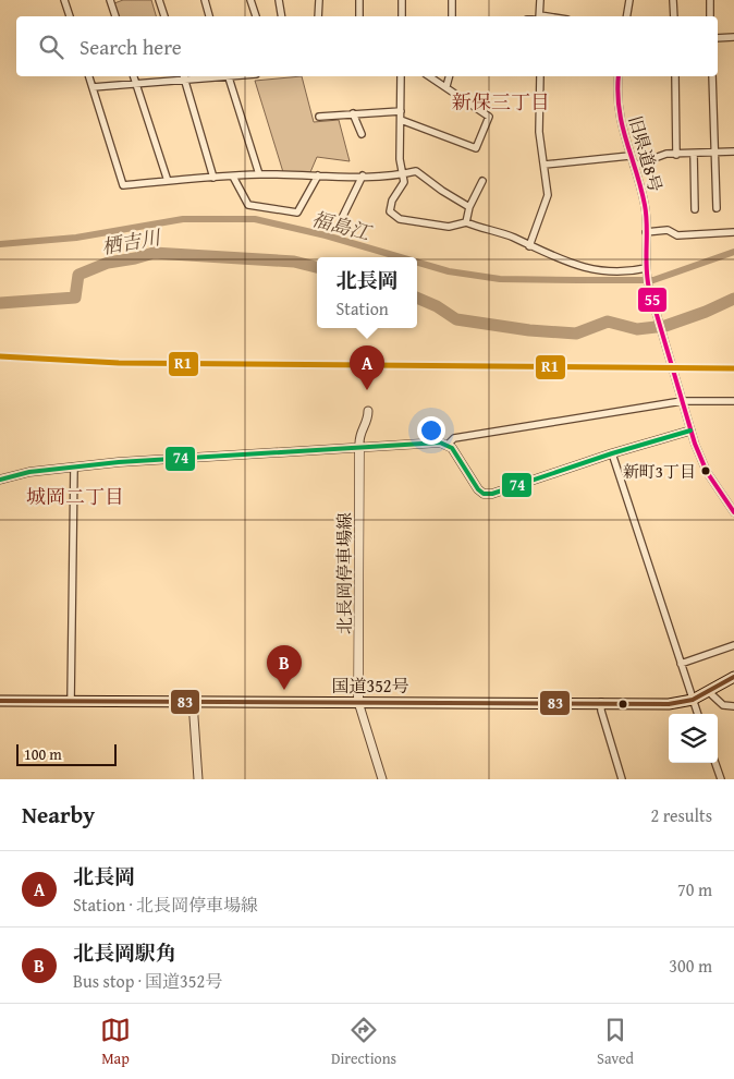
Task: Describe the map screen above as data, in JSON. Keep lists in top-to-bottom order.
{
  "streets": {
    "highway": ["国道352号"],
    "main road": ["北長岡停車場線"],
    "street": ["旧県道8号"]
  },
  "crossings": [
    ["北長岡停車場線", "国道352号"]
  ],
  "districts": ["新保三丁目", "城岡二丁目"],
  "water": ["福島江", "栖吉川"],
  "places": ["新町3丁目"],
  "lines": [
    "transit line 55",
    "transit line R1",
    "transit line 74",
    "transit line 83"
  ],
  "scale_bar": "100 m",
  "page": {
    "search": "Search here",
    "popup": ["北長岡", "Station"],
    "pins": ["A", "B"],
    "scale": "100 m",
    "heading": ["Nearby", "2 results"],
    "list": [
      {
        "mark": "A",
        "name": "北長岡",
        "note": "Station · 北長岡停車場線",
        "value": "70 m"
      },
      {
        "mark": "B",
        "name": "北長岡駅角",
        "note": "Bus stop · 国道352号",
        "value": "300 m"
      }
    ],
    "nav": ["Map", "Directions", "Saved"]
  }
}
